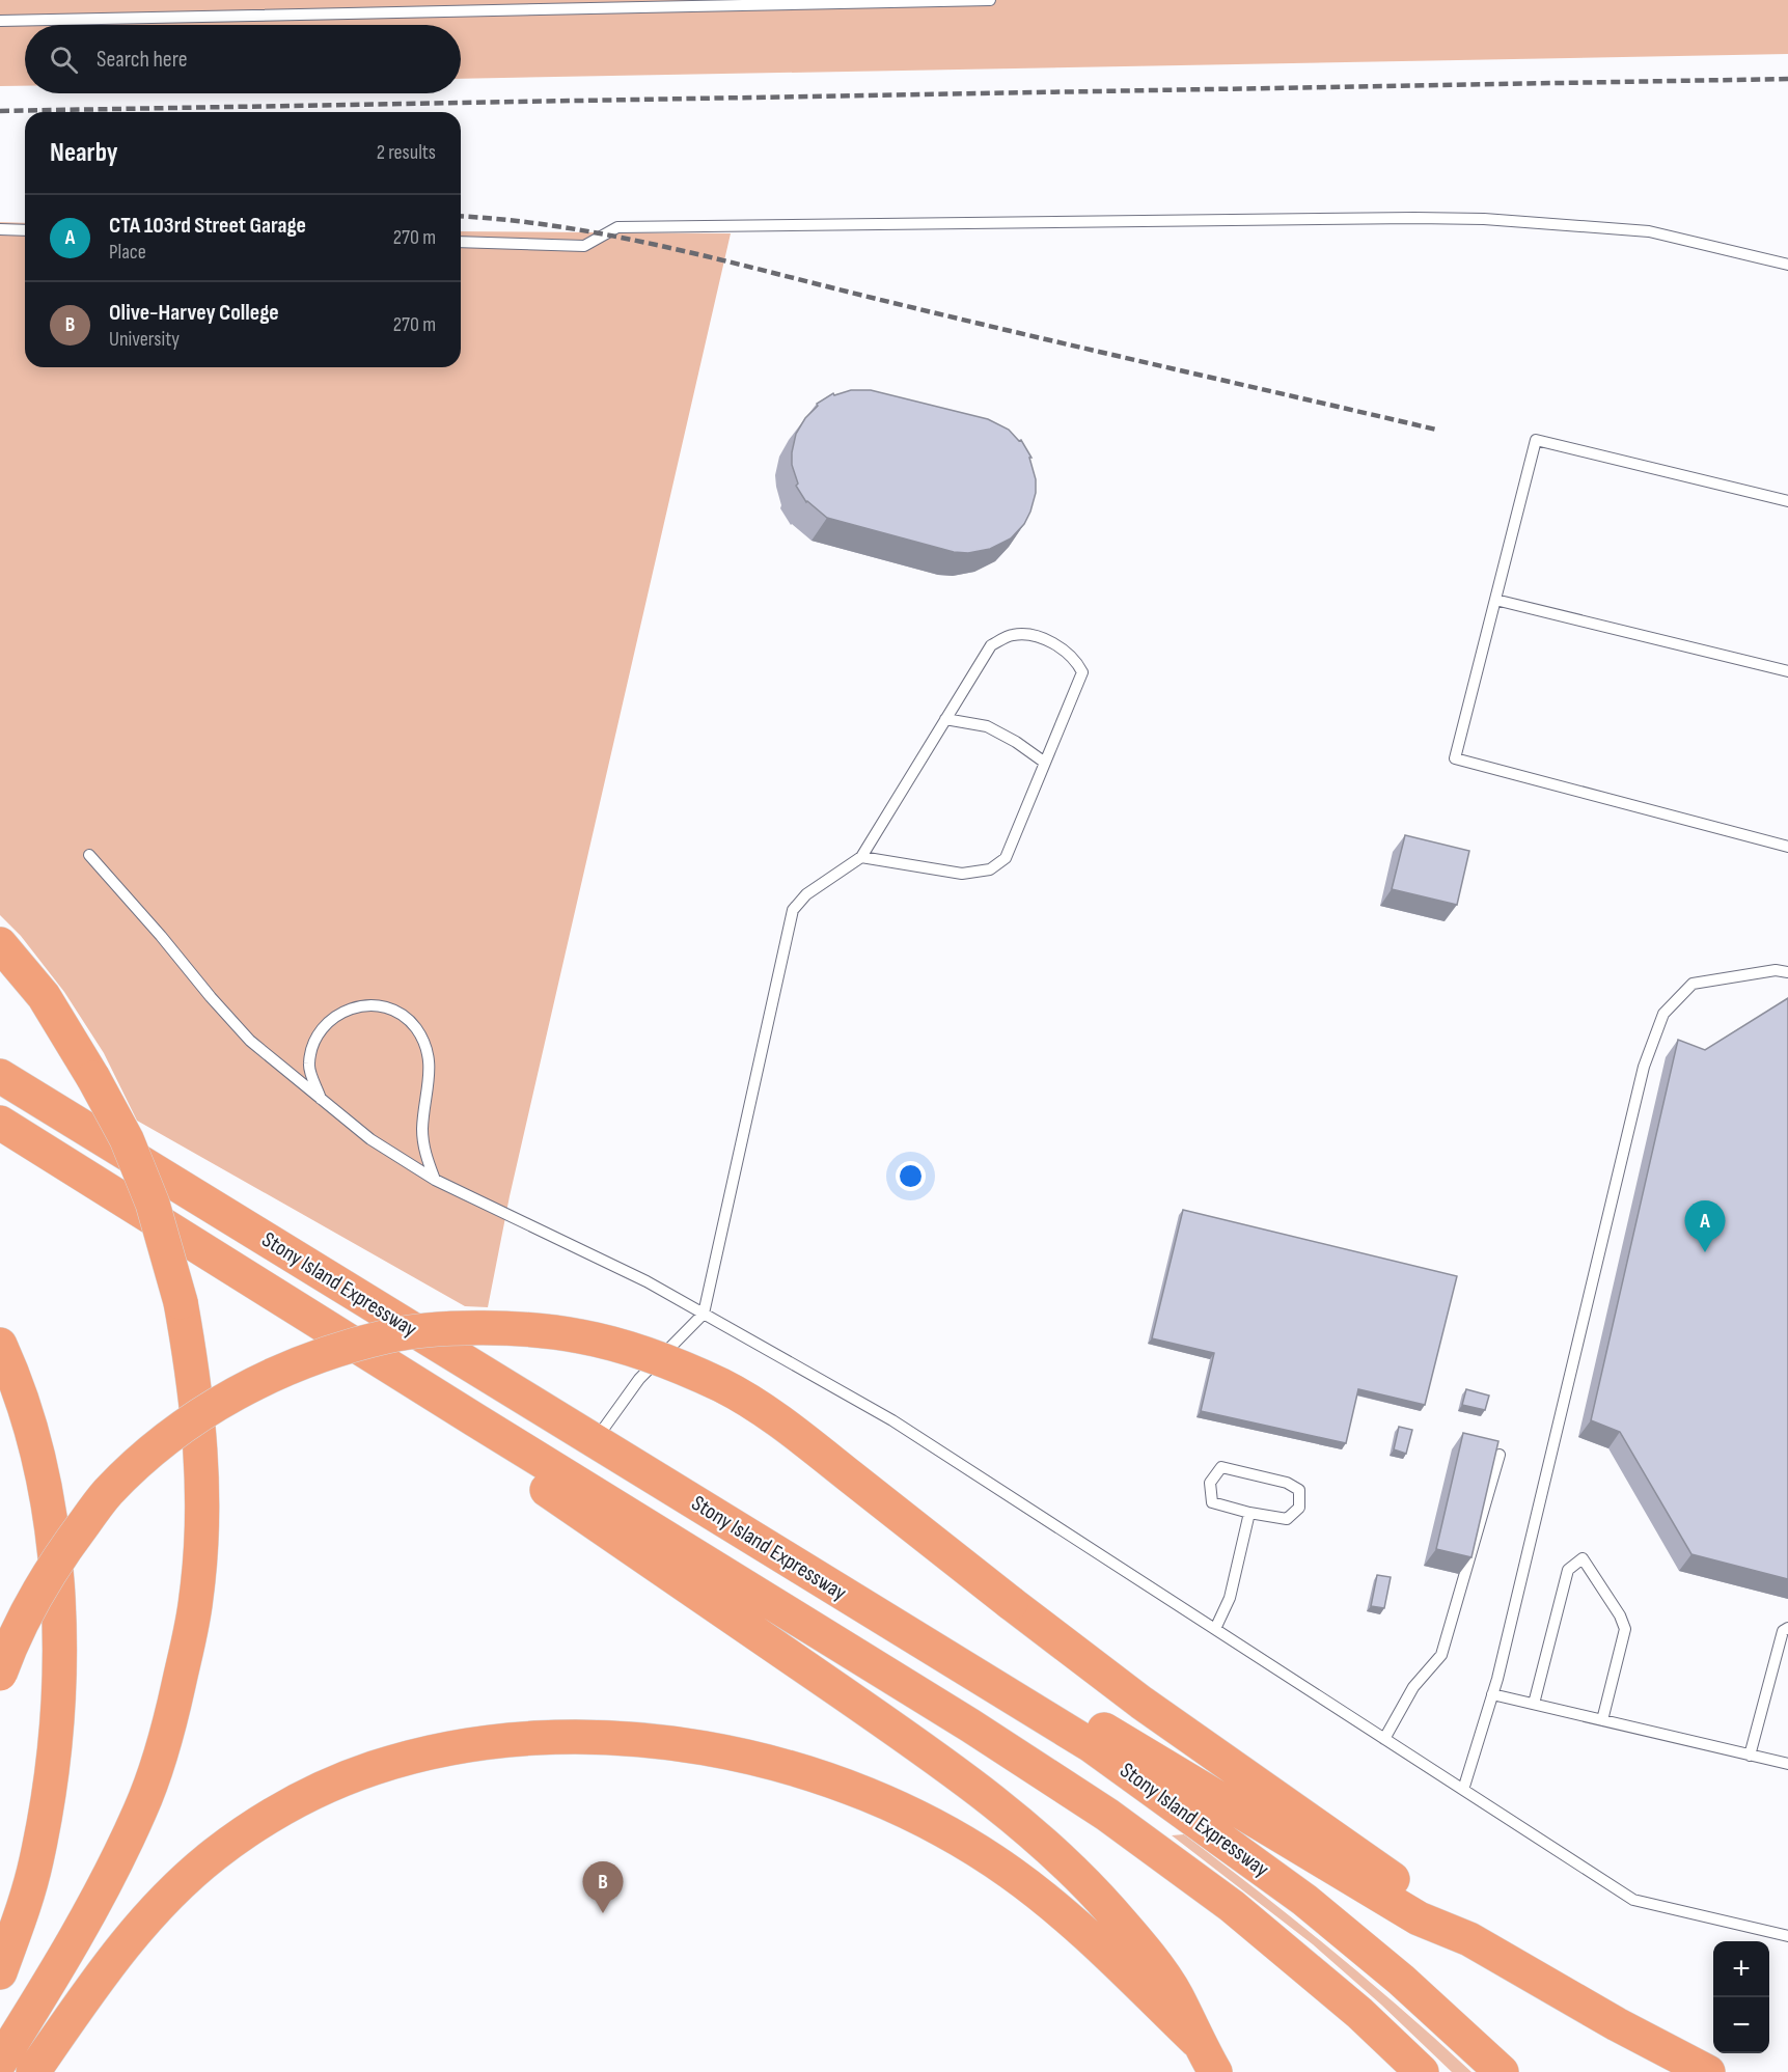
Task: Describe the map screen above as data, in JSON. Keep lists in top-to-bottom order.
{
  "streets": {
    "highway": ["Stony Island Expressway"]
  },
  "page": {
    "search": "Search here",
    "heading": ["Nearby", "2 results"],
    "list": [
      {
        "mark": "A",
        "name": "CTA 103rd Street Garage",
        "note": "Place",
        "value": "270 m"
      },
      {
        "mark": "B",
        "name": "Olive-Harvey College",
        "note": "University",
        "value": "270 m"
      }
    ],
    "pins": ["A", "B"],
    "map_buttons": ["+", "−"]
  }
}
